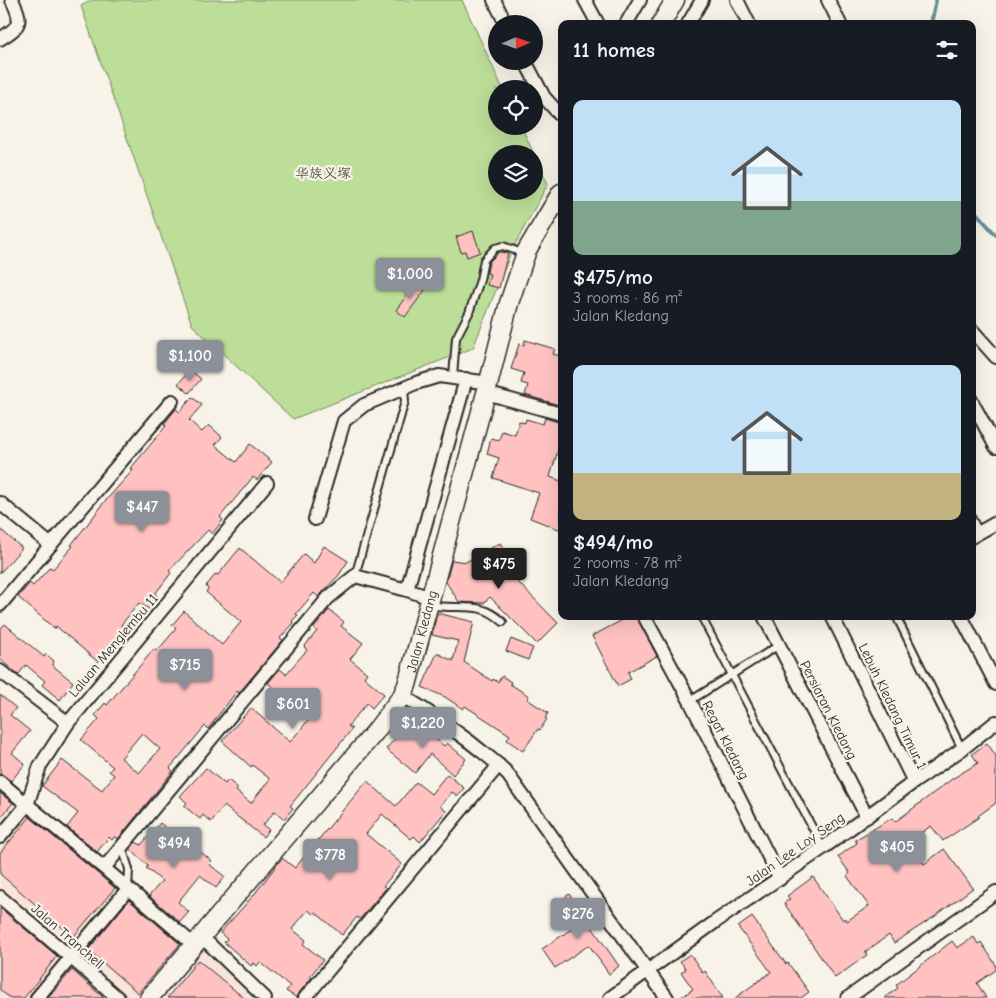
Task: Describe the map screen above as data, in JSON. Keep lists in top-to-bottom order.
{
  "streets": {
    "main road": ["Jalan Kledang"],
    "street": [
      "Laluan Menglembu 11",
      "Lebuh Kledang Timur 1",
      "Persiaran Kledang",
      "Regat Kledang",
      "Jalan Lee Loy Seng",
      "Jalan Tranchell"
    ]
  },
  "crossings": [
    ["Lebuh Kledang Timur 1", "Jalan Lee Loy Seng"],
    ["Persiaran Kledang", "Jalan Lee Loy Seng"],
    ["Regat Kledang", "Jalan Lee Loy Seng"]
  ],
  "parks": ["华族义塚"],
  "north": "right",
  "page": {
    "heading": "11 homes",
    "list": [
      {
        "name": "$475/mo",
        "note": "3 rooms · 86 m² · Jalan Kledang"
      },
      {
        "name": "$494/mo",
        "note": "2 rooms · 78 m² · Jalan Kledang"
      }
    ],
    "price": [
      "$1,000",
      "$1,100",
      "$447",
      "$475",
      "$715",
      "$601",
      "$1,220",
      "$494",
      "$405",
      "$778",
      "$276"
    ]
  }
}
